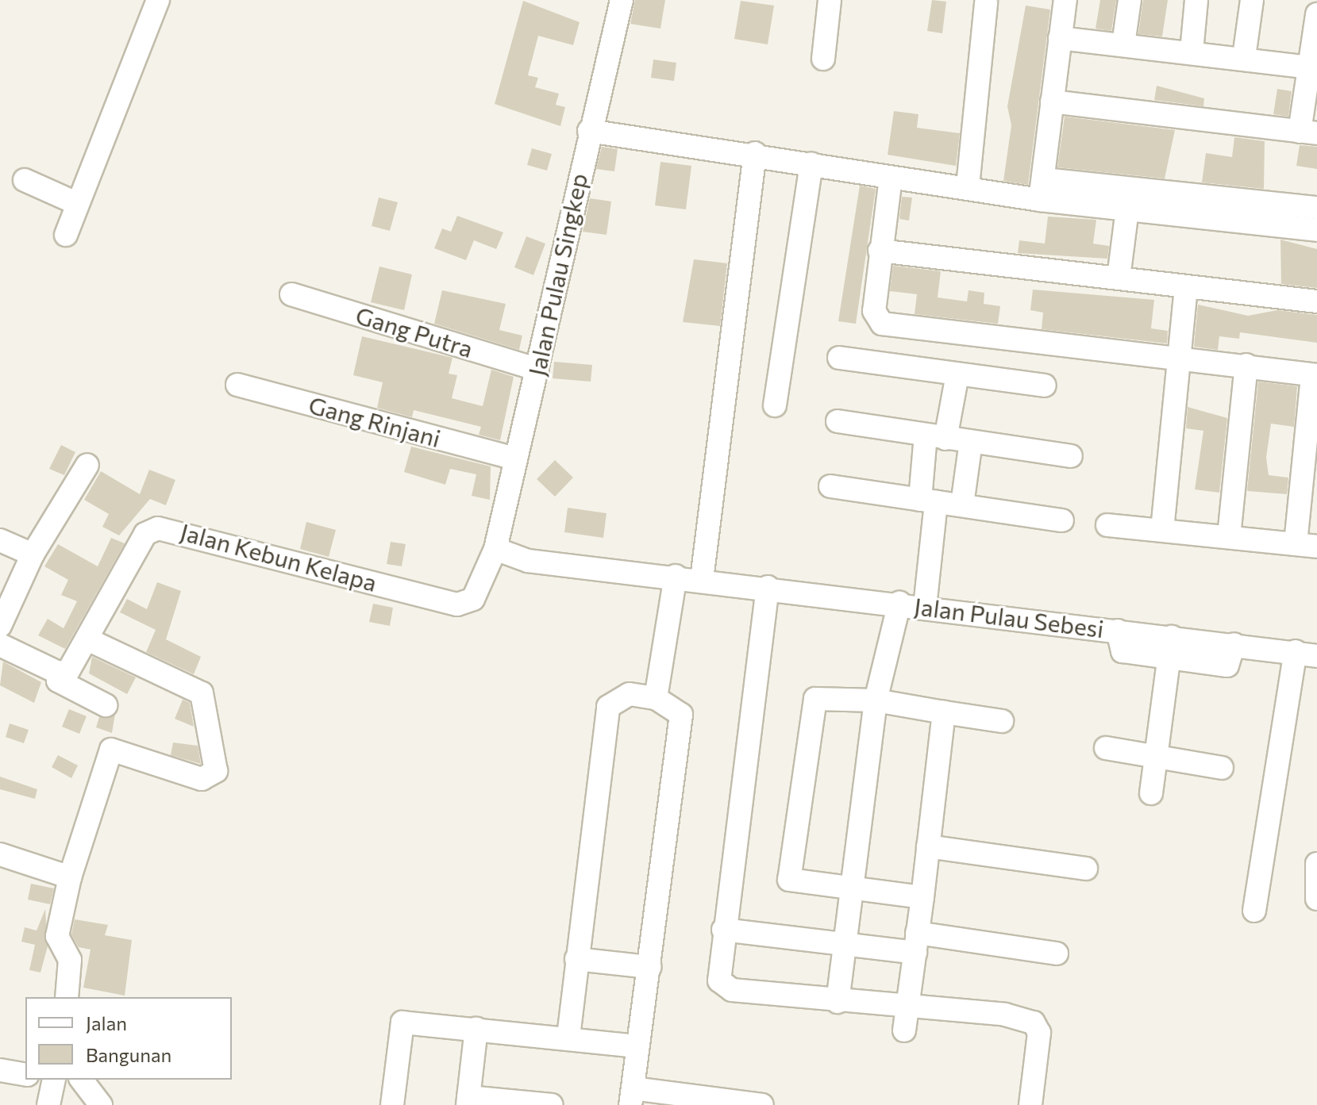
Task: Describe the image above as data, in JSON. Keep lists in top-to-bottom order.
{
  "streets": {
    "street": [
      "Jalan Pulau Singkep",
      "Gang Putra",
      "Gang Rinjani",
      "Jalan Kebun Kelapa",
      "Jalan Pulau Sebesi"
    ]
  },
  "crossings": [
    ["Jalan Pulau Singkep", "Gang Putra"],
    ["Jalan Pulau Singkep", "Gang Rinjani"],
    ["Jalan Pulau Singkep", "Jalan Kebun Kelapa"],
    ["Jalan Pulau Singkep", "Jalan Pulau Sebesi"],
    ["Jalan Kebun Kelapa", "Jalan Pulau Sebesi"]
  ],
  "legend": ["Jalan", "Bangunan"]
}
